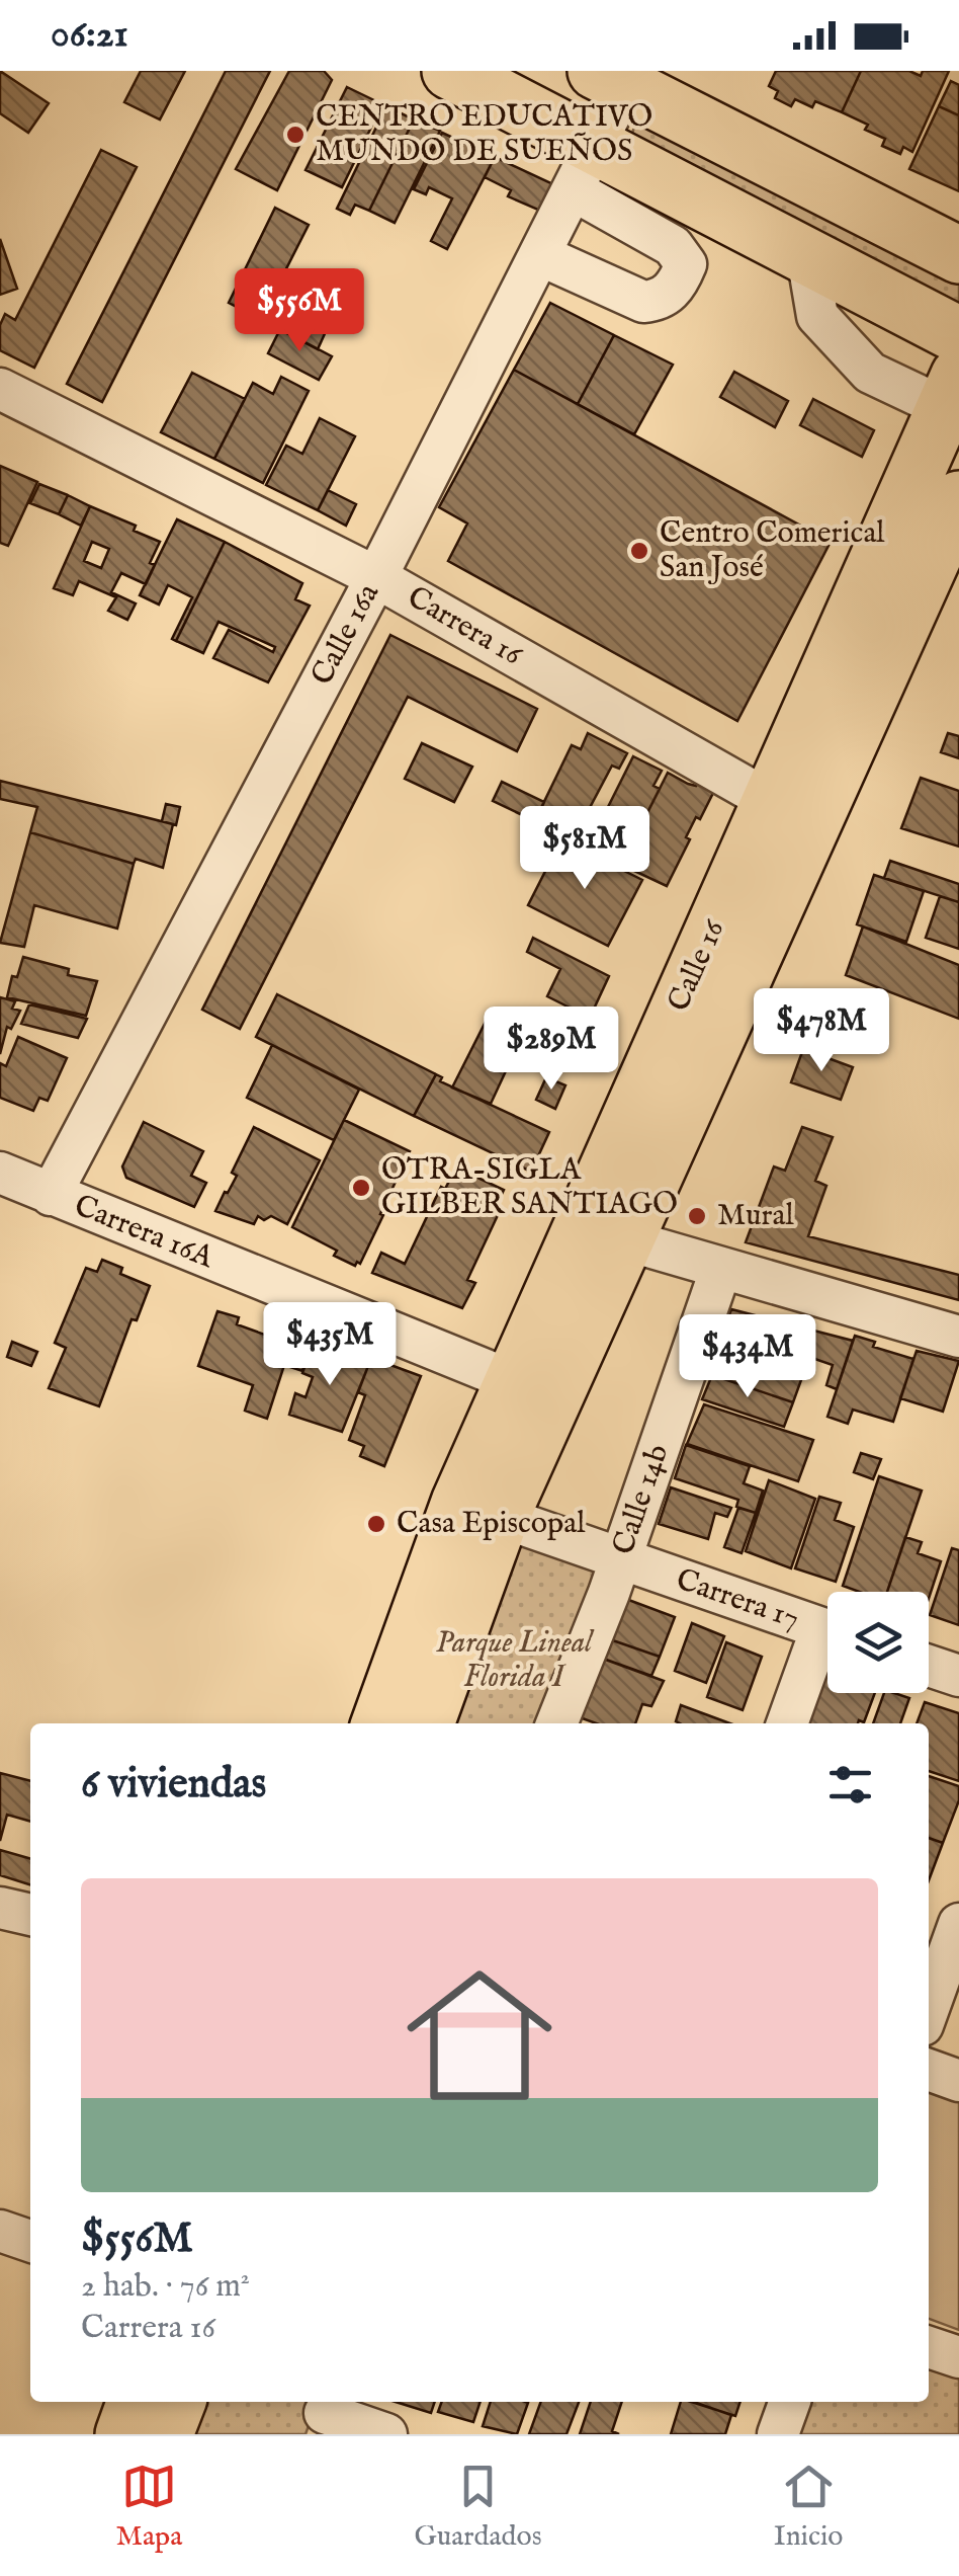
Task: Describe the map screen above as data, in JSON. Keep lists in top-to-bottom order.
{
  "streets": {
    "highway": ["Calle 16"],
    "street": [
      "Carrera 16",
      "Calle 16a",
      "Carrera 16A",
      "Calle 14b",
      "Carrera 17"
    ]
  },
  "crossings": [
    ["Carrera 16", "Calle 16a"],
    ["Carrera 16", "Calle 16"],
    ["Calle 16a", "Carrera 16A"],
    ["Calle 16", "Carrera 16A"],
    ["Calle 16", "Carrera 17"],
    ["Calle 14b", "Carrera 17"]
  ],
  "parks": ["Parque Lineal Florida I"],
  "places": [
    "CENTRO EDUCATIVO MUNDO DE SUEÑOS",
    "Centro Comerical San José",
    "OTRA-SIGLA GILBER SANTIAGO",
    "Mural",
    "Casa Episcopal"
  ],
  "page": {
    "status": "06:21",
    "price": [
      "$556M",
      "$581M",
      "$478M",
      "$289M",
      "$435M",
      "$434M"
    ],
    "heading": "6 viviendas",
    "list": [
      {
        "name": "$556M",
        "note": "2 hab. · 76 m² · Carrera 16"
      }
    ],
    "tabs": ["Mapa", "Guardados", "Inicio"]
  }
}
